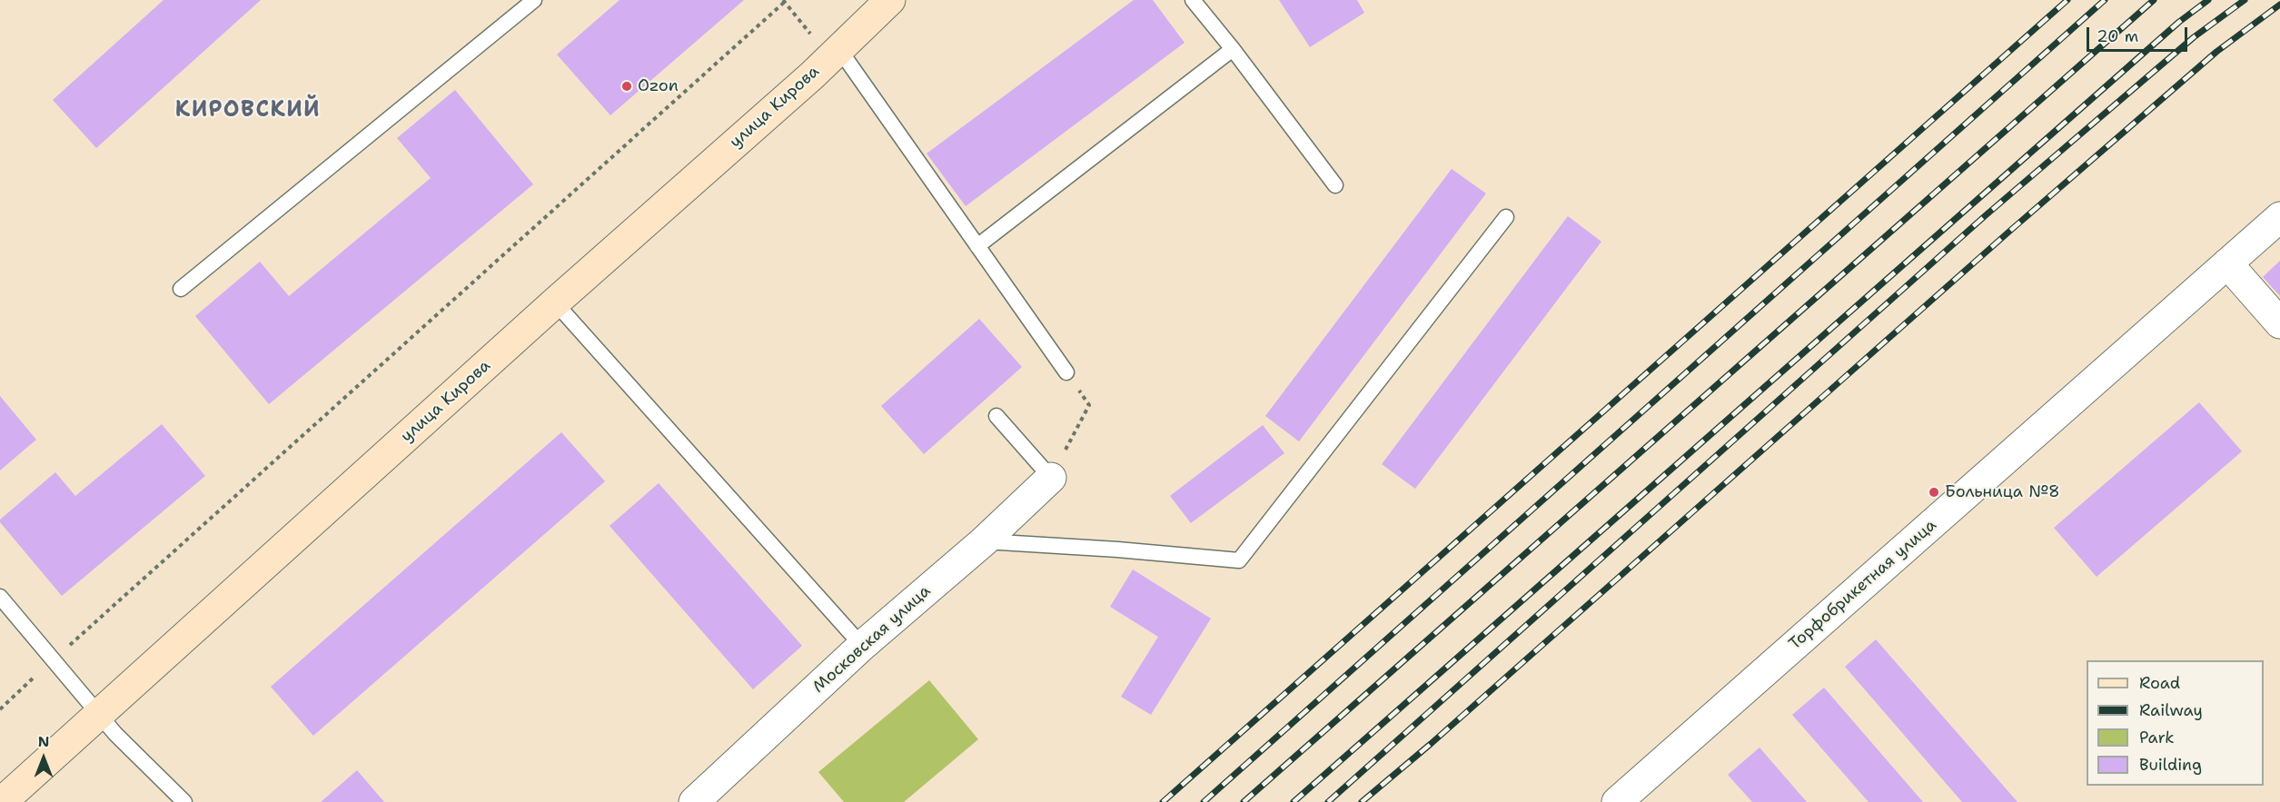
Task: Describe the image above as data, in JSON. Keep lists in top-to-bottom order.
{
  "streets": {
    "street": ["улица Кирова", "Торфобрикетная улица", "Московская улица"]
  },
  "districts": ["КИРОВСКИЙ"],
  "places": ["Ozon", "Больница №8"],
  "legend": [
    "Road",
    "Railway",
    "Park",
    "Building"
  ],
  "scale_bar": "20 m",
  "north": "top"
}
